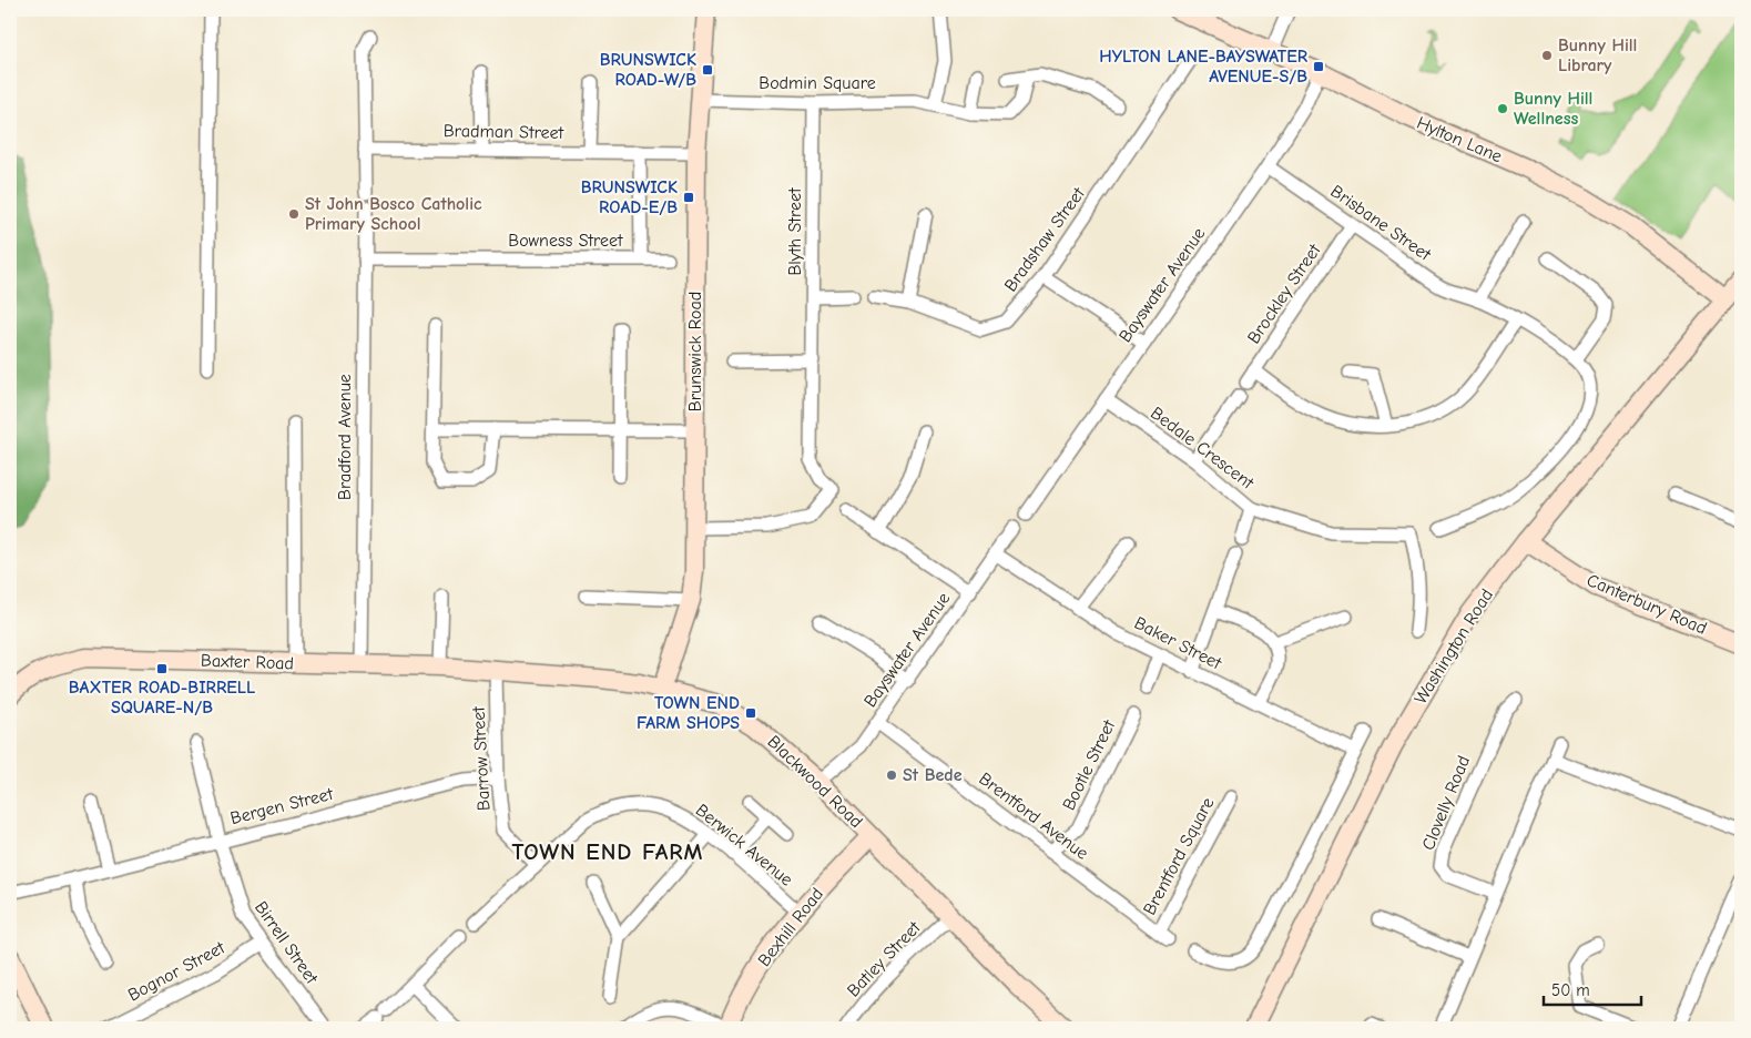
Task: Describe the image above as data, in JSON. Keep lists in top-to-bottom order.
{
  "streets": {
    "street": [
      "Bodmin Square",
      "Bradman Street",
      "Hylton Lane",
      "Brisbane Street",
      "Blyth Street",
      "Bradshaw Street",
      "Bowness Street",
      "Bayswater Avenue",
      "Brockley Street",
      "Brunswick Road",
      "Bradford Avenue",
      "Bedale Crescent",
      "Canterbury Road",
      "Baker Street",
      "Washington Road",
      "Baxter Road",
      "Barrow Street",
      "Bootle Street",
      "Blackwood Road",
      "Clovelly Road",
      "Bergen Street",
      "Brentford Avenue",
      "Berwick Avenue",
      "Brentford Square",
      "Bexhill Road",
      "Birrell Street",
      "Batley Street",
      "Bognor Street"
    ]
  },
  "crossings": [
    ["Bodmin Square", "Blyth Street"],
    ["Bodmin Square", "Brunswick Road"],
    ["Bradman Street", "Brunswick Road"],
    ["Hylton Lane", "Bayswater Avenue"],
    ["Hylton Lane", "Washington Road"],
    ["Brisbane Street", "Bayswater Avenue"],
    ["Brisbane Street", "Brockley Street"],
    ["Blyth Street", "Brunswick Road"],
    ["Bowness Street", "Bradford Avenue"],
    ["Bayswater Avenue", "Bedale Crescent"],
    ["Bayswater Avenue", "Baker Street"],
    ["Bayswater Avenue", "Blackwood Road"],
    ["Bayswater Avenue", "Brentford Avenue"],
    ["Brunswick Road", "Blackwood Road"],
    ["Bradford Avenue", "Baxter Road"],
    ["Canterbury Road", "Washington Road"],
    ["Baxter Road", "Barrow Street"],
    ["Baxter Road", "Blackwood Road"],
    ["Barrow Street", "Blackwood Road"],
    ["Barrow Street", "Bergen Street"],
    ["Barrow Street", "Berwick Avenue"],
    ["Bootle Street", "Brentford Avenue"],
    ["Blackwood Road", "Bexhill Road"],
    ["Blackwood Road", "Batley Street"],
    ["Bergen Street", "Birrell Street"],
    ["Brentford Avenue", "Brentford Square"],
    ["Berwick Avenue", "Bexhill Road"],
    ["Birrell Street", "Bognor Street"]
  ],
  "districts": ["TOWN END FARM"],
  "places": {
    "other": [
      "Bunny Hill Library",
      "Bunny Hill Wellness",
      "St John Bosco Catholic Primary School",
      "St Bede"
    ],
    "transit": [
      "HYLTON LANE-BAYSWATER AVENUE-S/B",
      "BRUNSWICK ROAD-W/B",
      "BRUNSWICK ROAD-E/B",
      "BAXTER ROAD-BIRRELL SQUARE-N/B",
      "TOWN END FARM SHOPS"
    ]
  },
  "scale_bar": "50 m"
}
